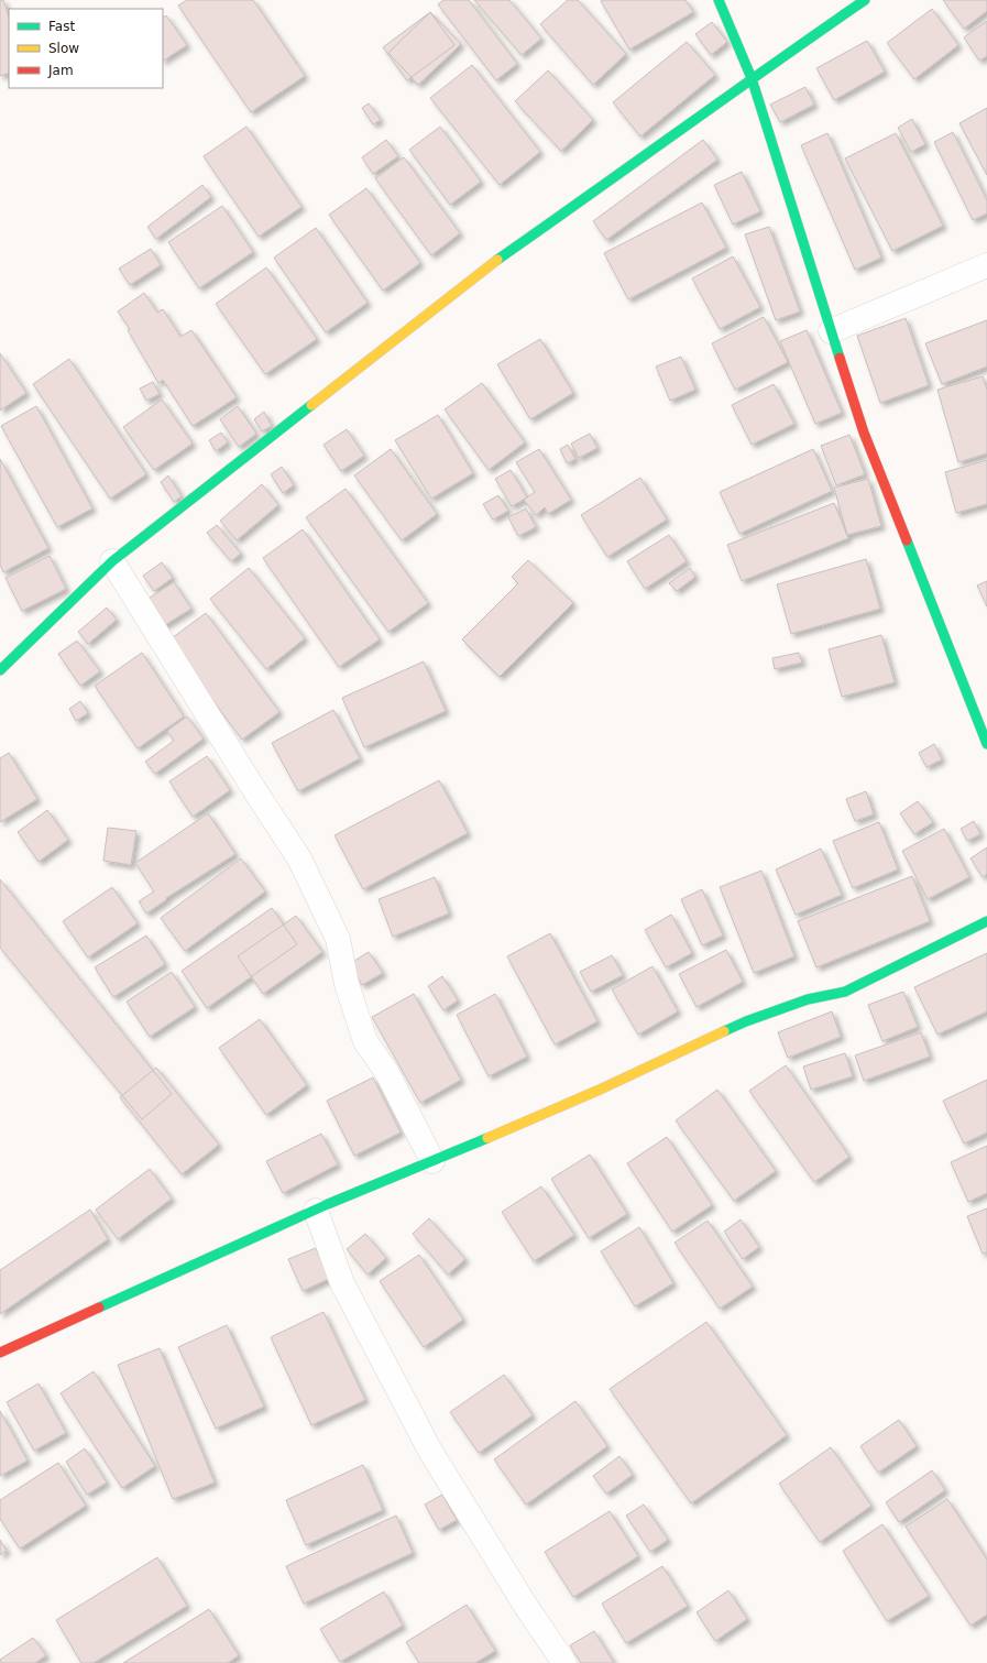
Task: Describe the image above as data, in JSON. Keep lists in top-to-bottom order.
{
  "legend": ["Fast", "Slow", "Jam"]
}
